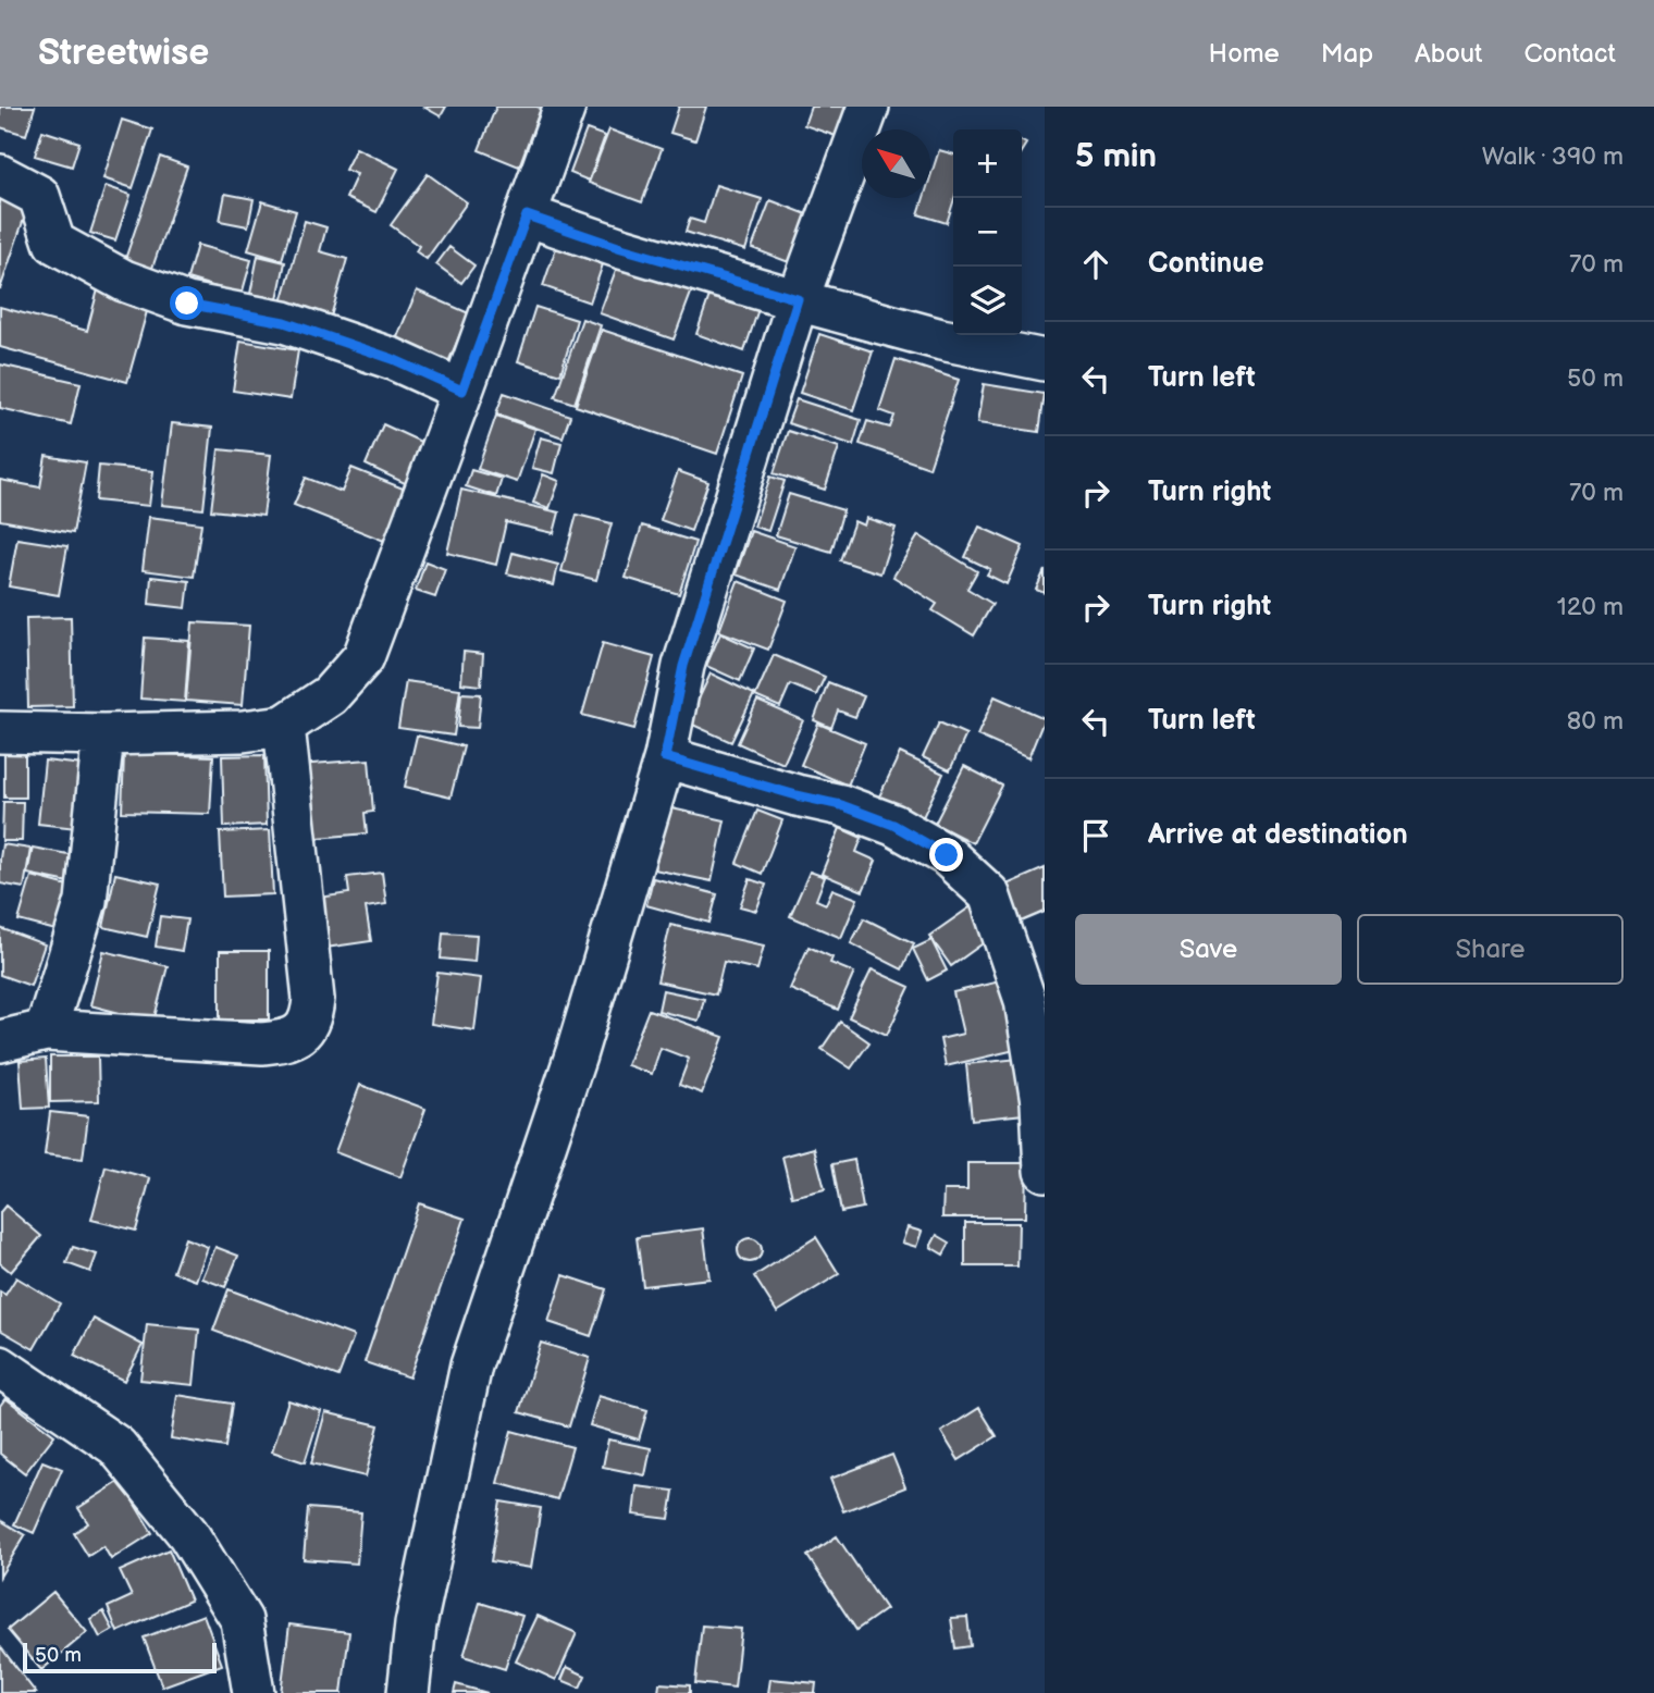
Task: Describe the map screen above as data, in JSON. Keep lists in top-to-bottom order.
{
  "scale_bar": "50 m",
  "north": "top left",
  "page": {
    "header": "Streetwise",
    "nav": [
      "Home",
      "Map",
      "About",
      "Contact"
    ],
    "heading": ["5 min", "Walk · 390 m"],
    "map_buttons": ["+", "−"],
    "list": [
      ["Continue", "70 m"],
      ["Turn left", "50 m"],
      ["Turn right", "70 m"],
      ["Turn right", "120 m"],
      ["Turn left", "80 m"],
      "Arrive at destination"
    ],
    "buttons": ["Save", "Share"],
    "scale": "50 m"
  }
}
